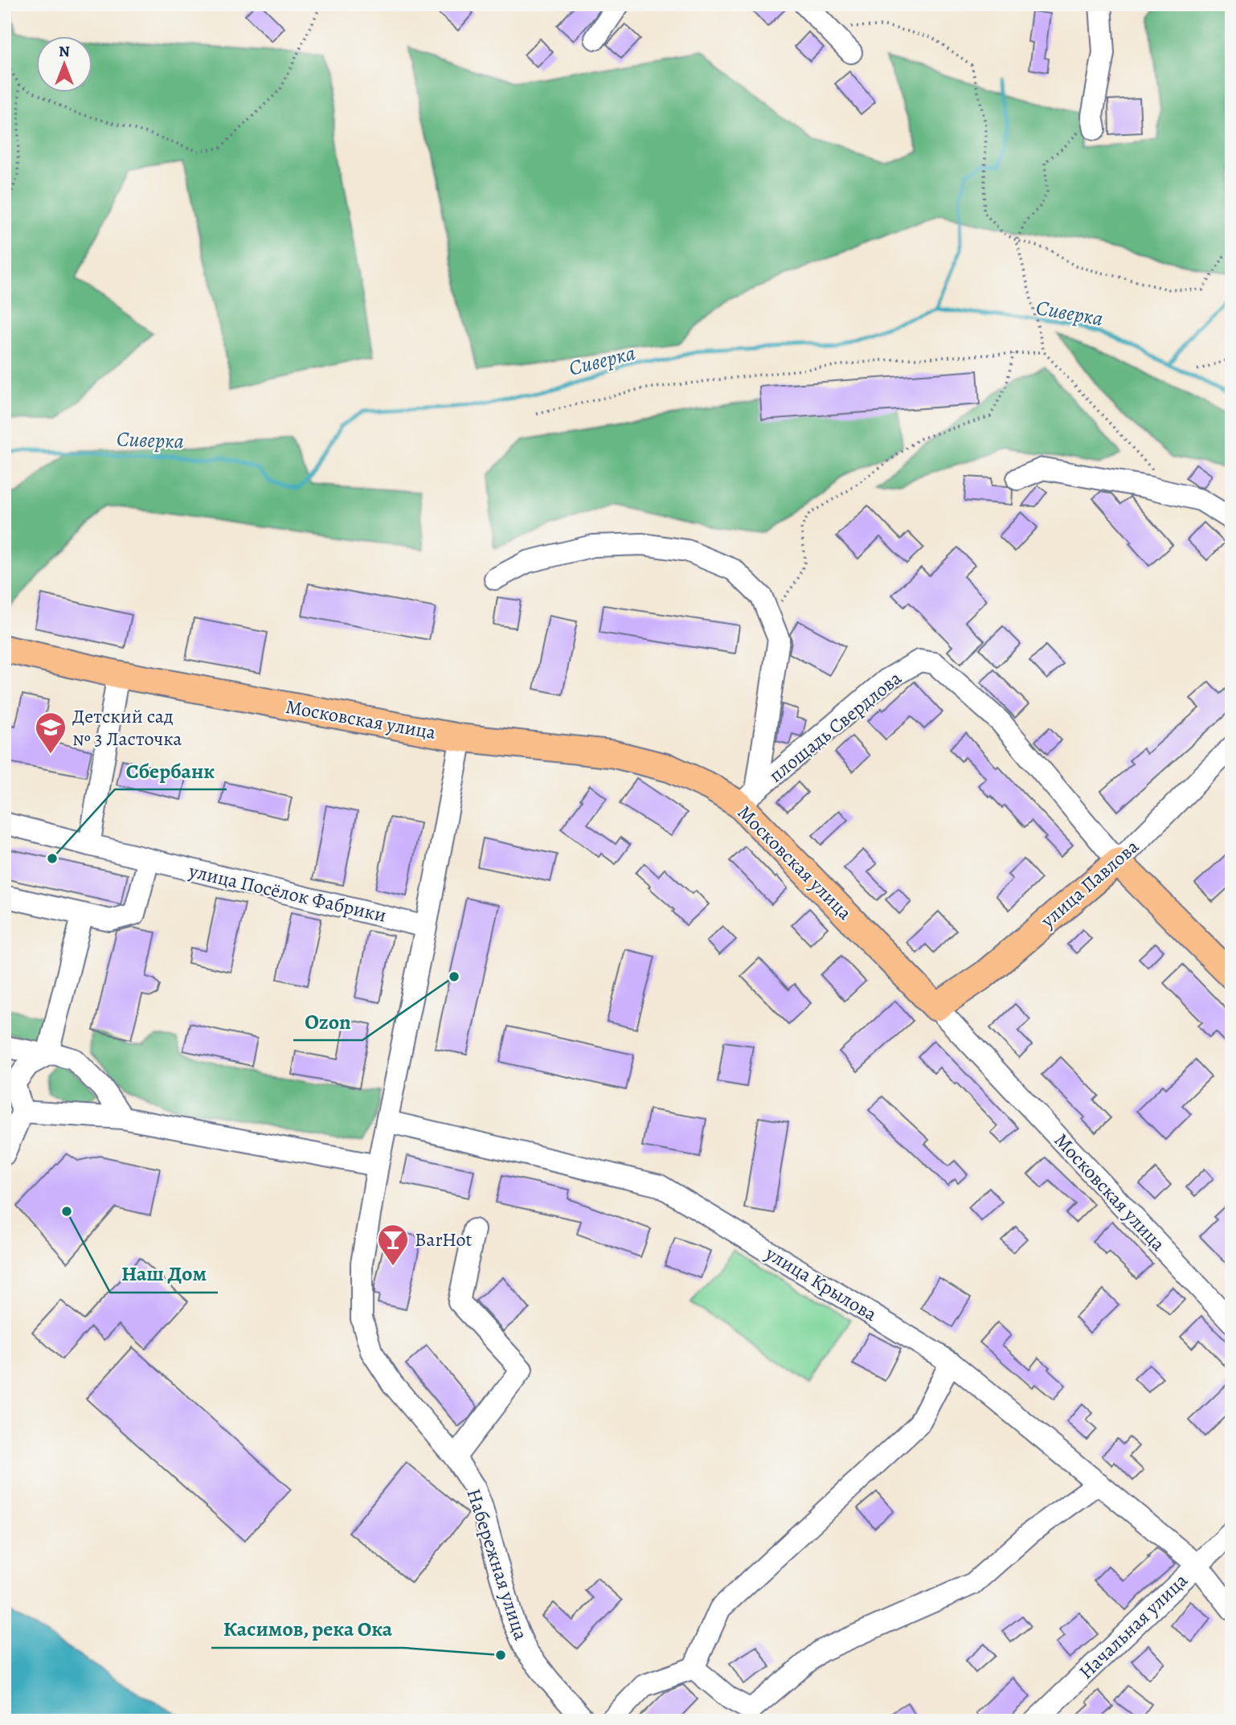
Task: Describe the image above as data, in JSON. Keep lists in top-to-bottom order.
{
  "streets": {
    "main road": ["Московская улица", "улица Павлова"],
    "street": [
      "площадь Свердлова",
      "улица Посёлок Фабрики",
      "улица Крылова",
      "Набережная улица",
      "Начальная улица"
    ]
  },
  "crossings": [
    ["Московская улица", "площадь Свердлова"],
    ["Московская улица", "улица Павлова"],
    ["площадь Свердлова", "улица Павлова"],
    ["улица Крылова", "Начальная улица"]
  ],
  "water": ["Сиверка"],
  "places": {
    "school or university": ["Детский сад № 3 Ласточка"],
    "other": [
      "Сбербанк",
      "Ozon",
      "Наш Дом",
      "Касимов, река Ока"
    ],
    "bar": ["BarHot"]
  },
  "north": "top"
}
